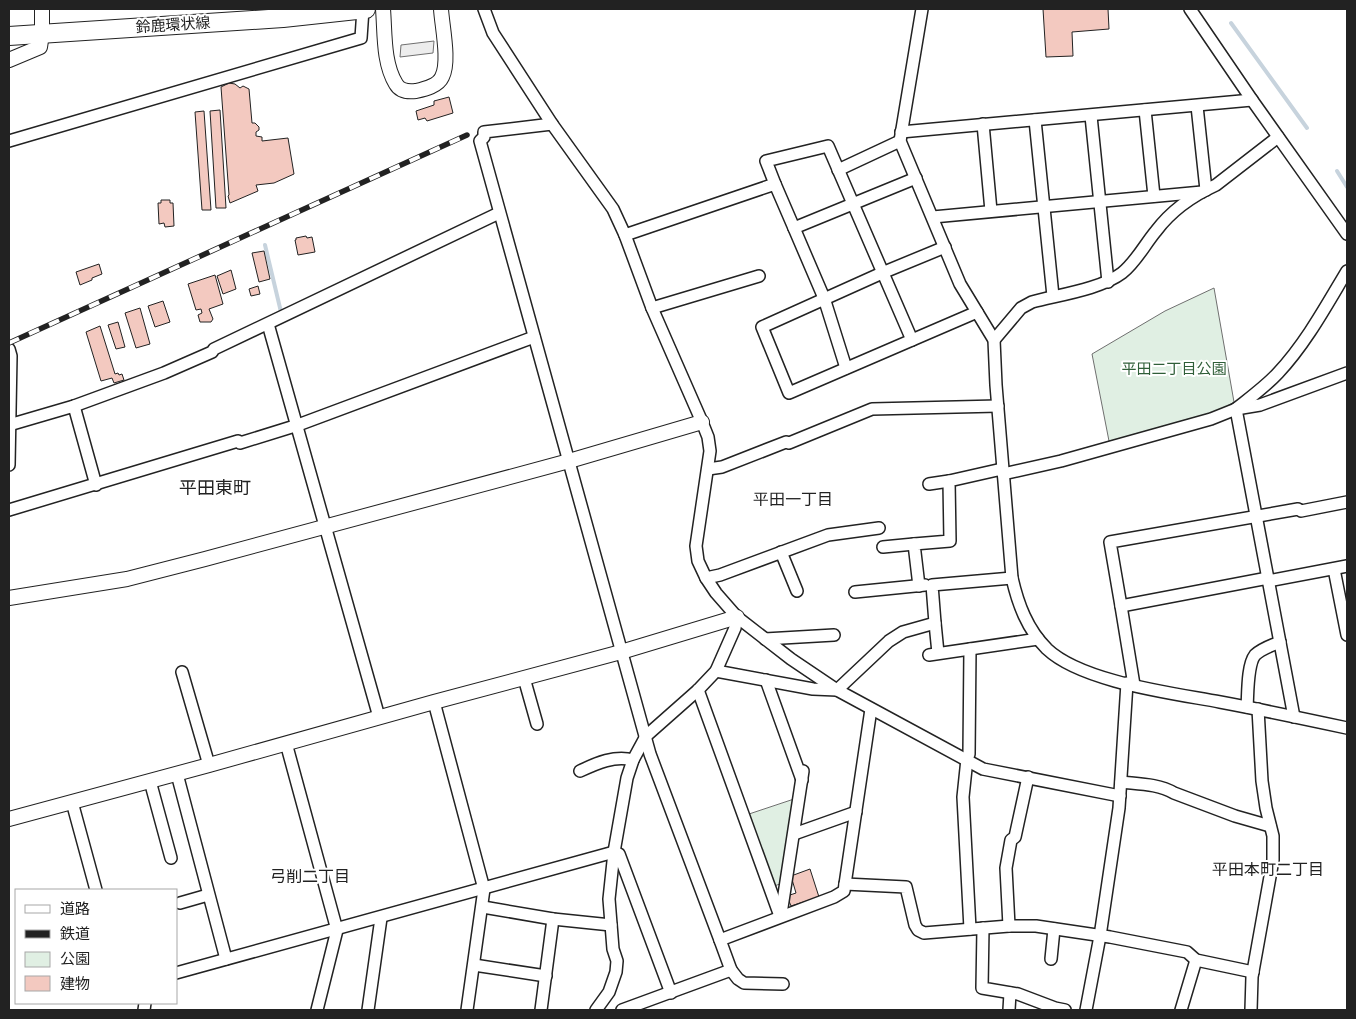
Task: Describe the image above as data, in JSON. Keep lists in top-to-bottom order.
{
  "streets": {
    "main road": ["鈴鹿環状線"]
  },
  "districts": [
    "平田東町",
    "平田一丁目",
    "平田本町二丁目",
    "弓削二丁目"
  ],
  "parks": ["平田二丁目公園"],
  "legend": [
    "道路",
    "鉄道",
    "公園",
    "建物"
  ]
}
